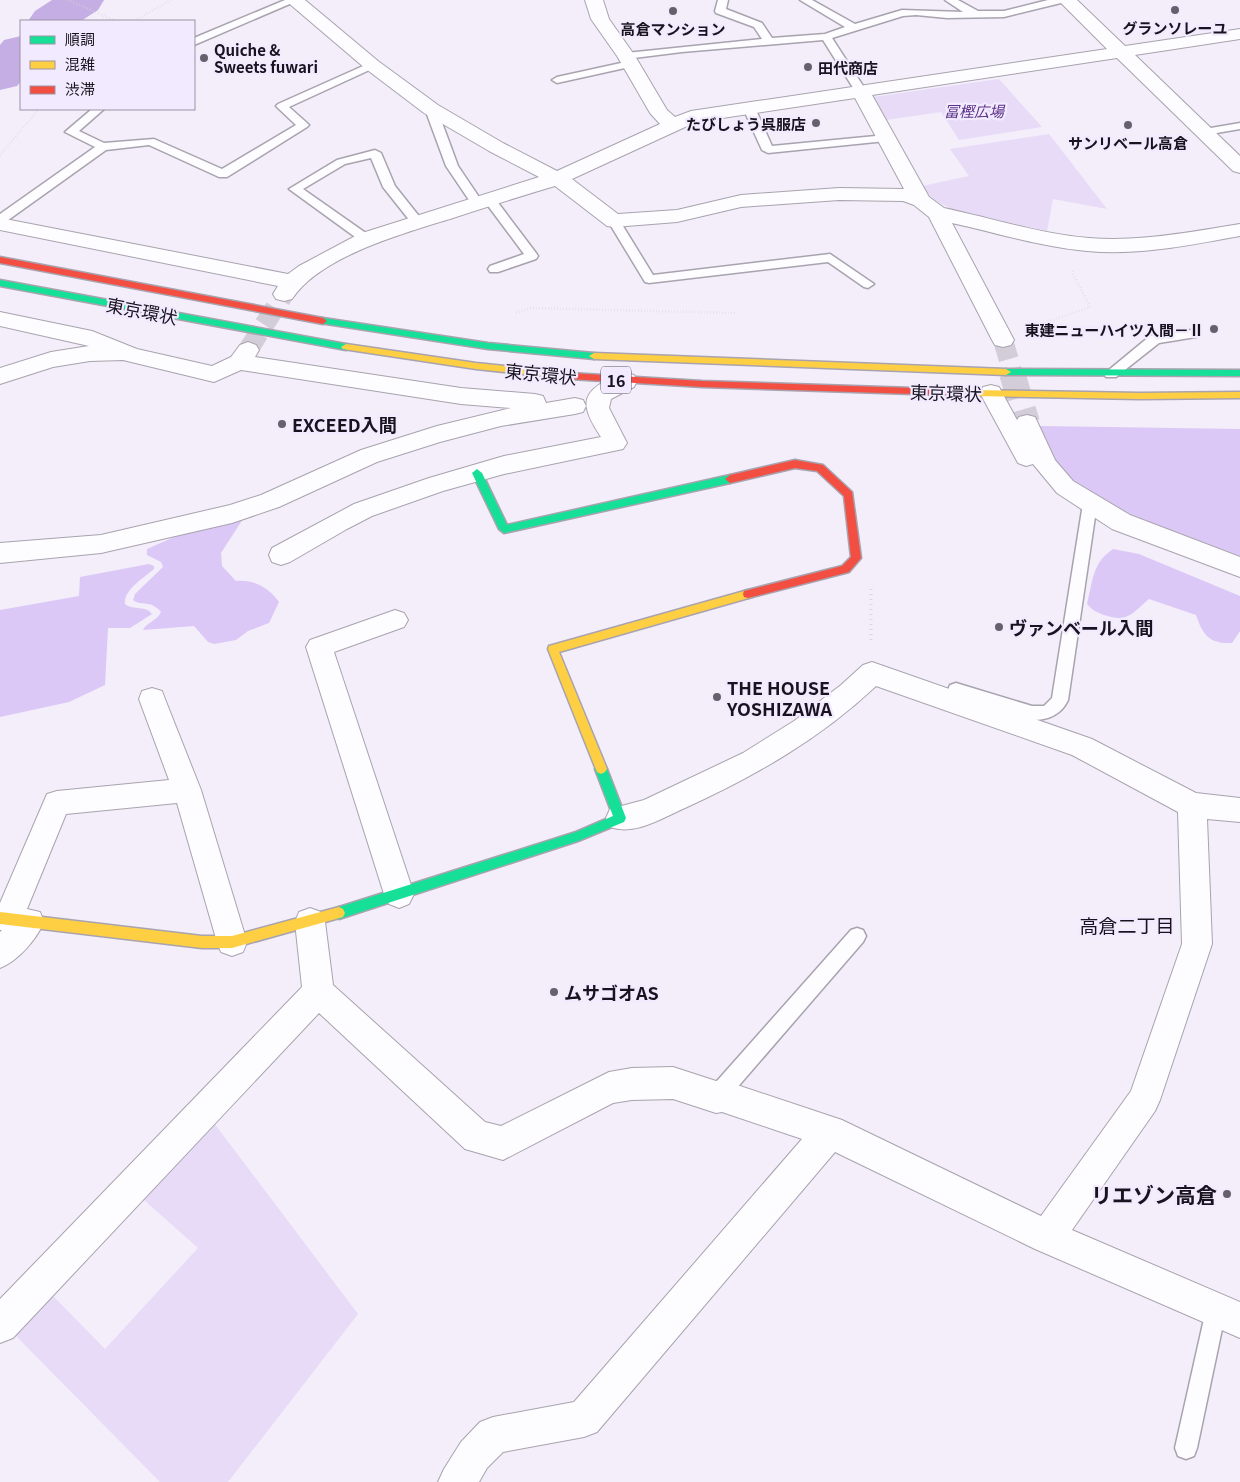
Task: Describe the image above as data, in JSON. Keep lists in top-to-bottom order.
{
  "streets": {
    "main road": ["東京環状", "16"]
  },
  "districts": ["高倉二丁目"],
  "parks": ["冨樫広場"],
  "places": [
    "グランソレーユ",
    "高倉マンション",
    "Quiche & Sweets fuwari",
    "田代商店",
    "たびしょう呉服店",
    "サンリベール高倉",
    "東建ニューハイツ入間－Ⅱ",
    "EXCEED入間",
    "ヴァンベール入間",
    "THE HOUSE YOSHIZAWA",
    "ムサゴオAS",
    "リエゾン高倉"
  ],
  "legend": ["順調", "混雑", "渋滞"]
}
